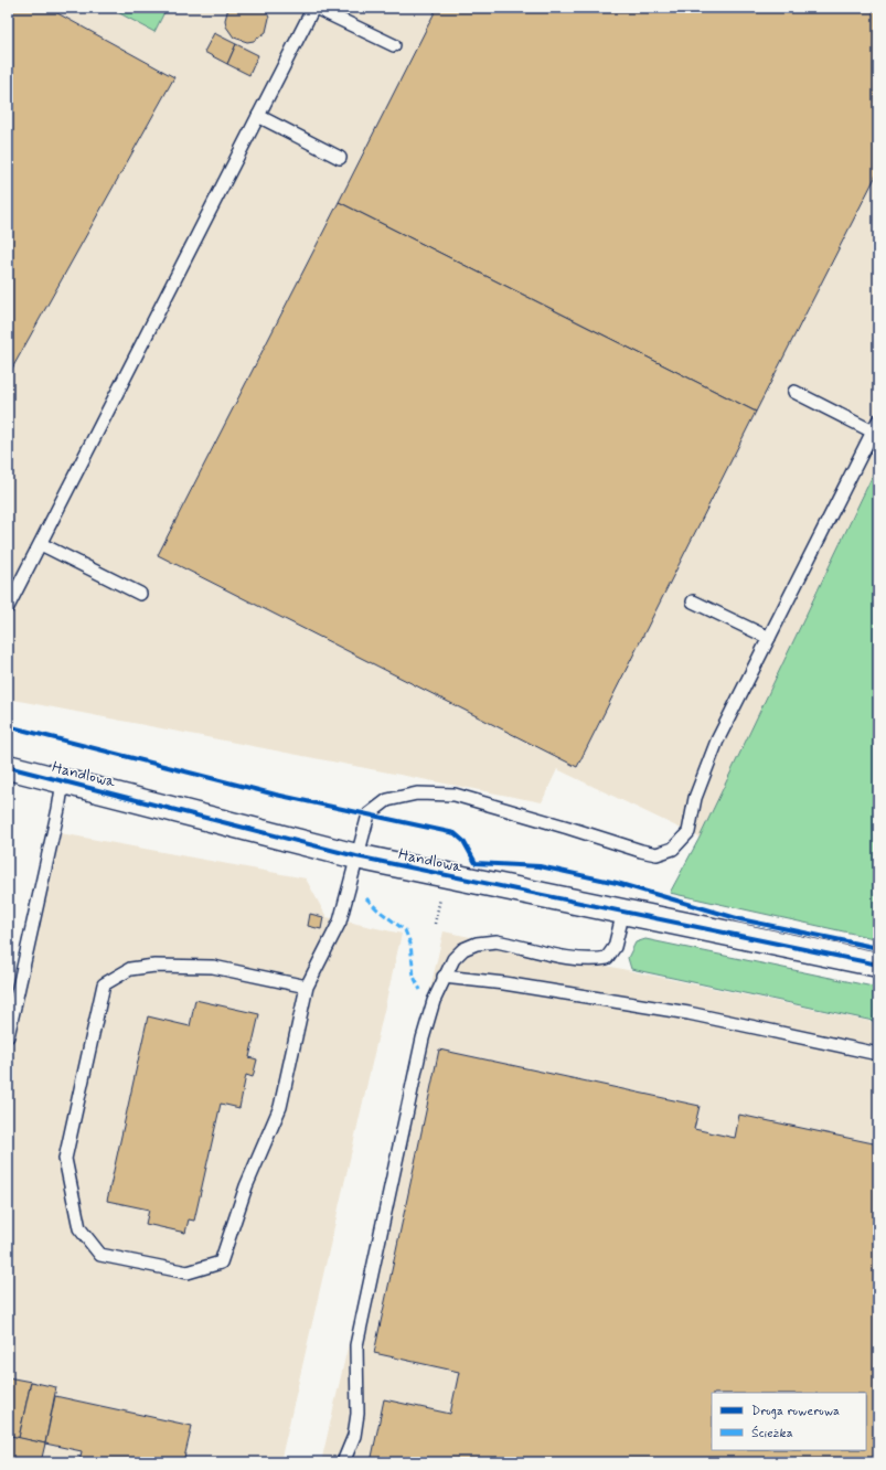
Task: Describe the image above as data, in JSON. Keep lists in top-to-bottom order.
{
  "streets": {
    "street": ["Handlowa"]
  },
  "legend": ["Droga rowerowa", "Ścieżka"]
}
